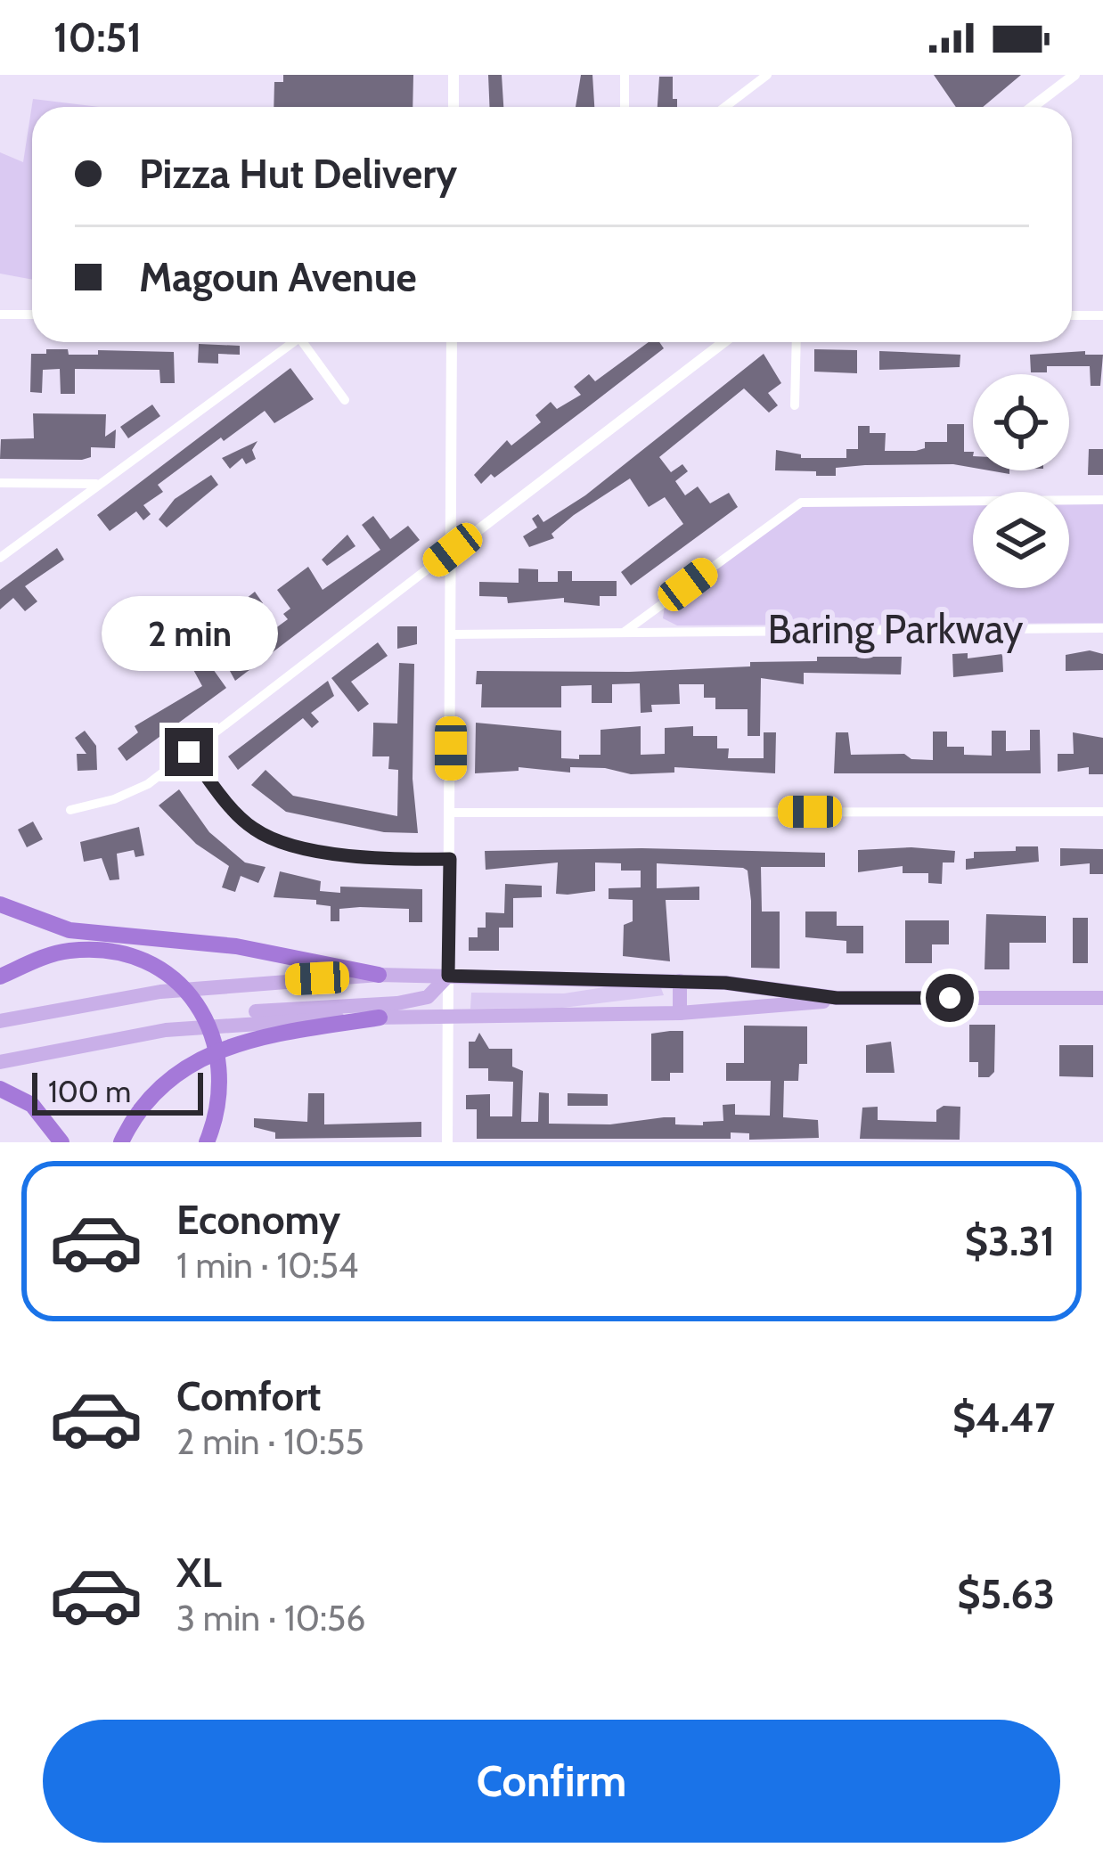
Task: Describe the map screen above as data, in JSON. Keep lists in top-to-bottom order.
{
  "streets": {
    "street": ["Baring Parkway"]
  },
  "scale_bar": "100 m",
  "page": {
    "status": "10:51",
    "banner": ["Pizza Hut Delivery", "Magoun Avenue"],
    "bubble": "2 min",
    "scale": "100 m",
    "list": [
      {
        "name": "Economy",
        "note": "1 min · 10:54",
        "value": "$3.31"
      },
      {
        "name": "Comfort",
        "note": "2 min · 10:55",
        "value": "$4.47"
      },
      {
        "name": "XL",
        "note": "3 min · 10:56",
        "value": "$5.63"
      }
    ],
    "buttons": "Confirm"
  }
}
